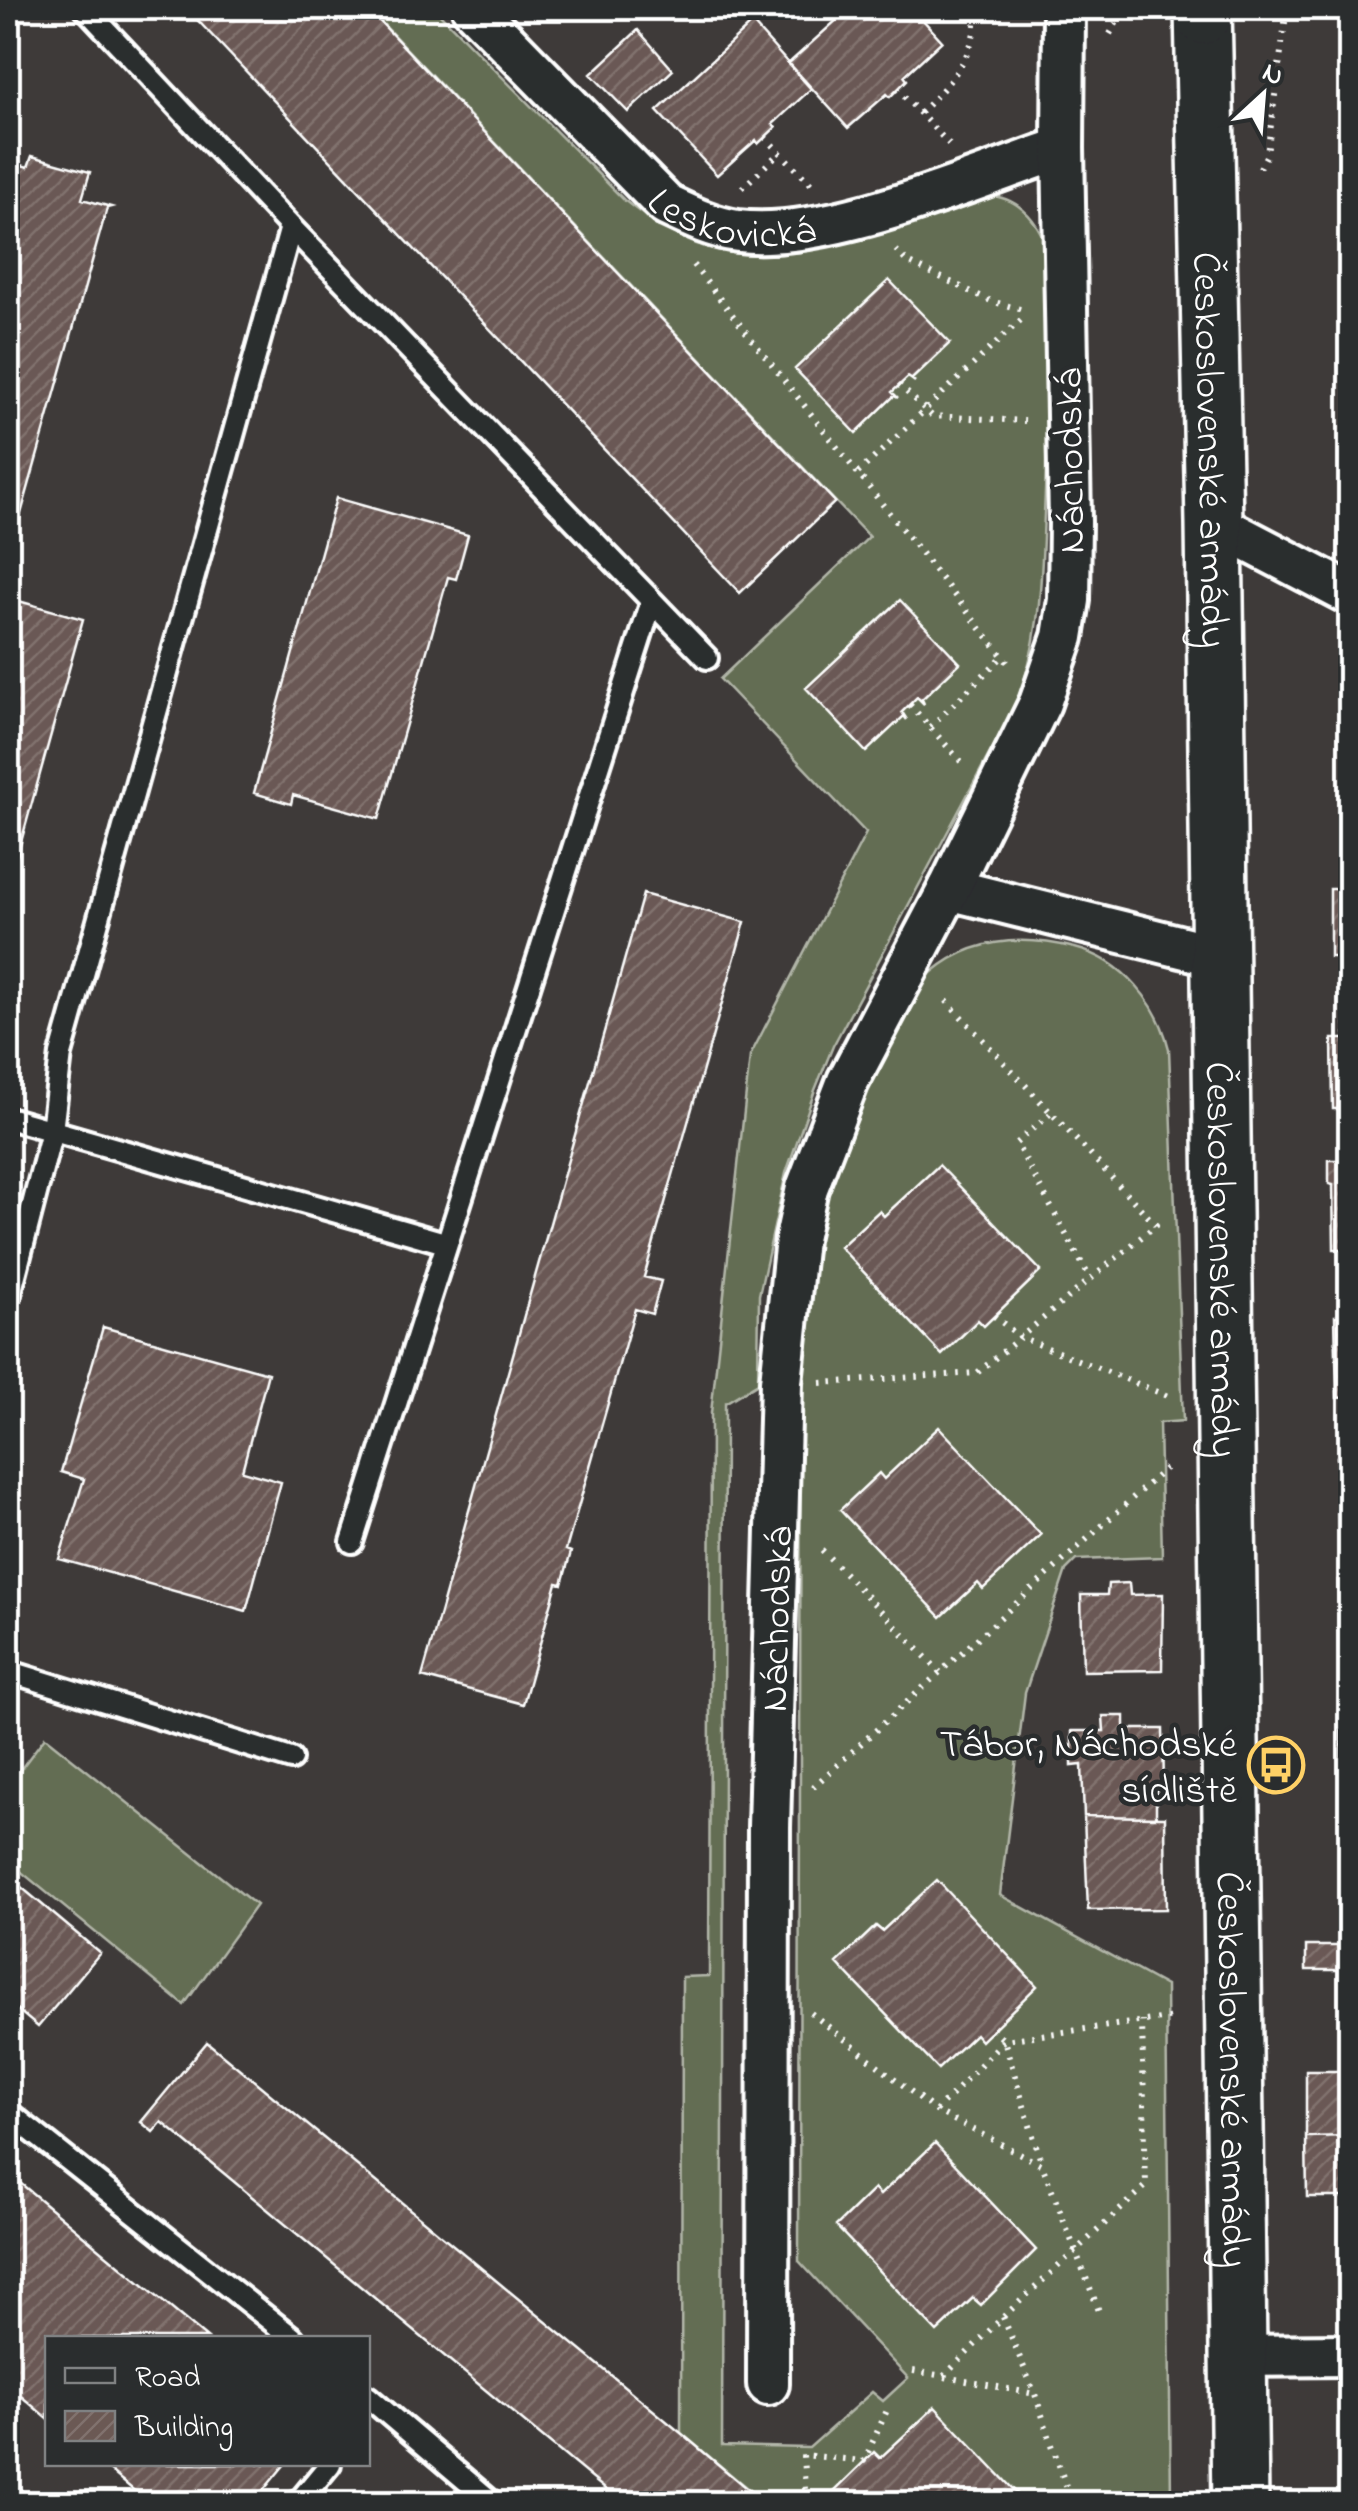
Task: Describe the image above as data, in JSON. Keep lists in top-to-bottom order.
{
  "streets": {
    "main road": ["Československé armády"],
    "street": ["Leskovická", "Náchodská"]
  },
  "crossings": [
    ["Leskovická", "Náchodská"]
  ],
  "places": {
    "bus stop": ["Tábor, Náchodské sídliště"]
  },
  "legend": ["Road", "Building"],
  "north": "top right"
}
